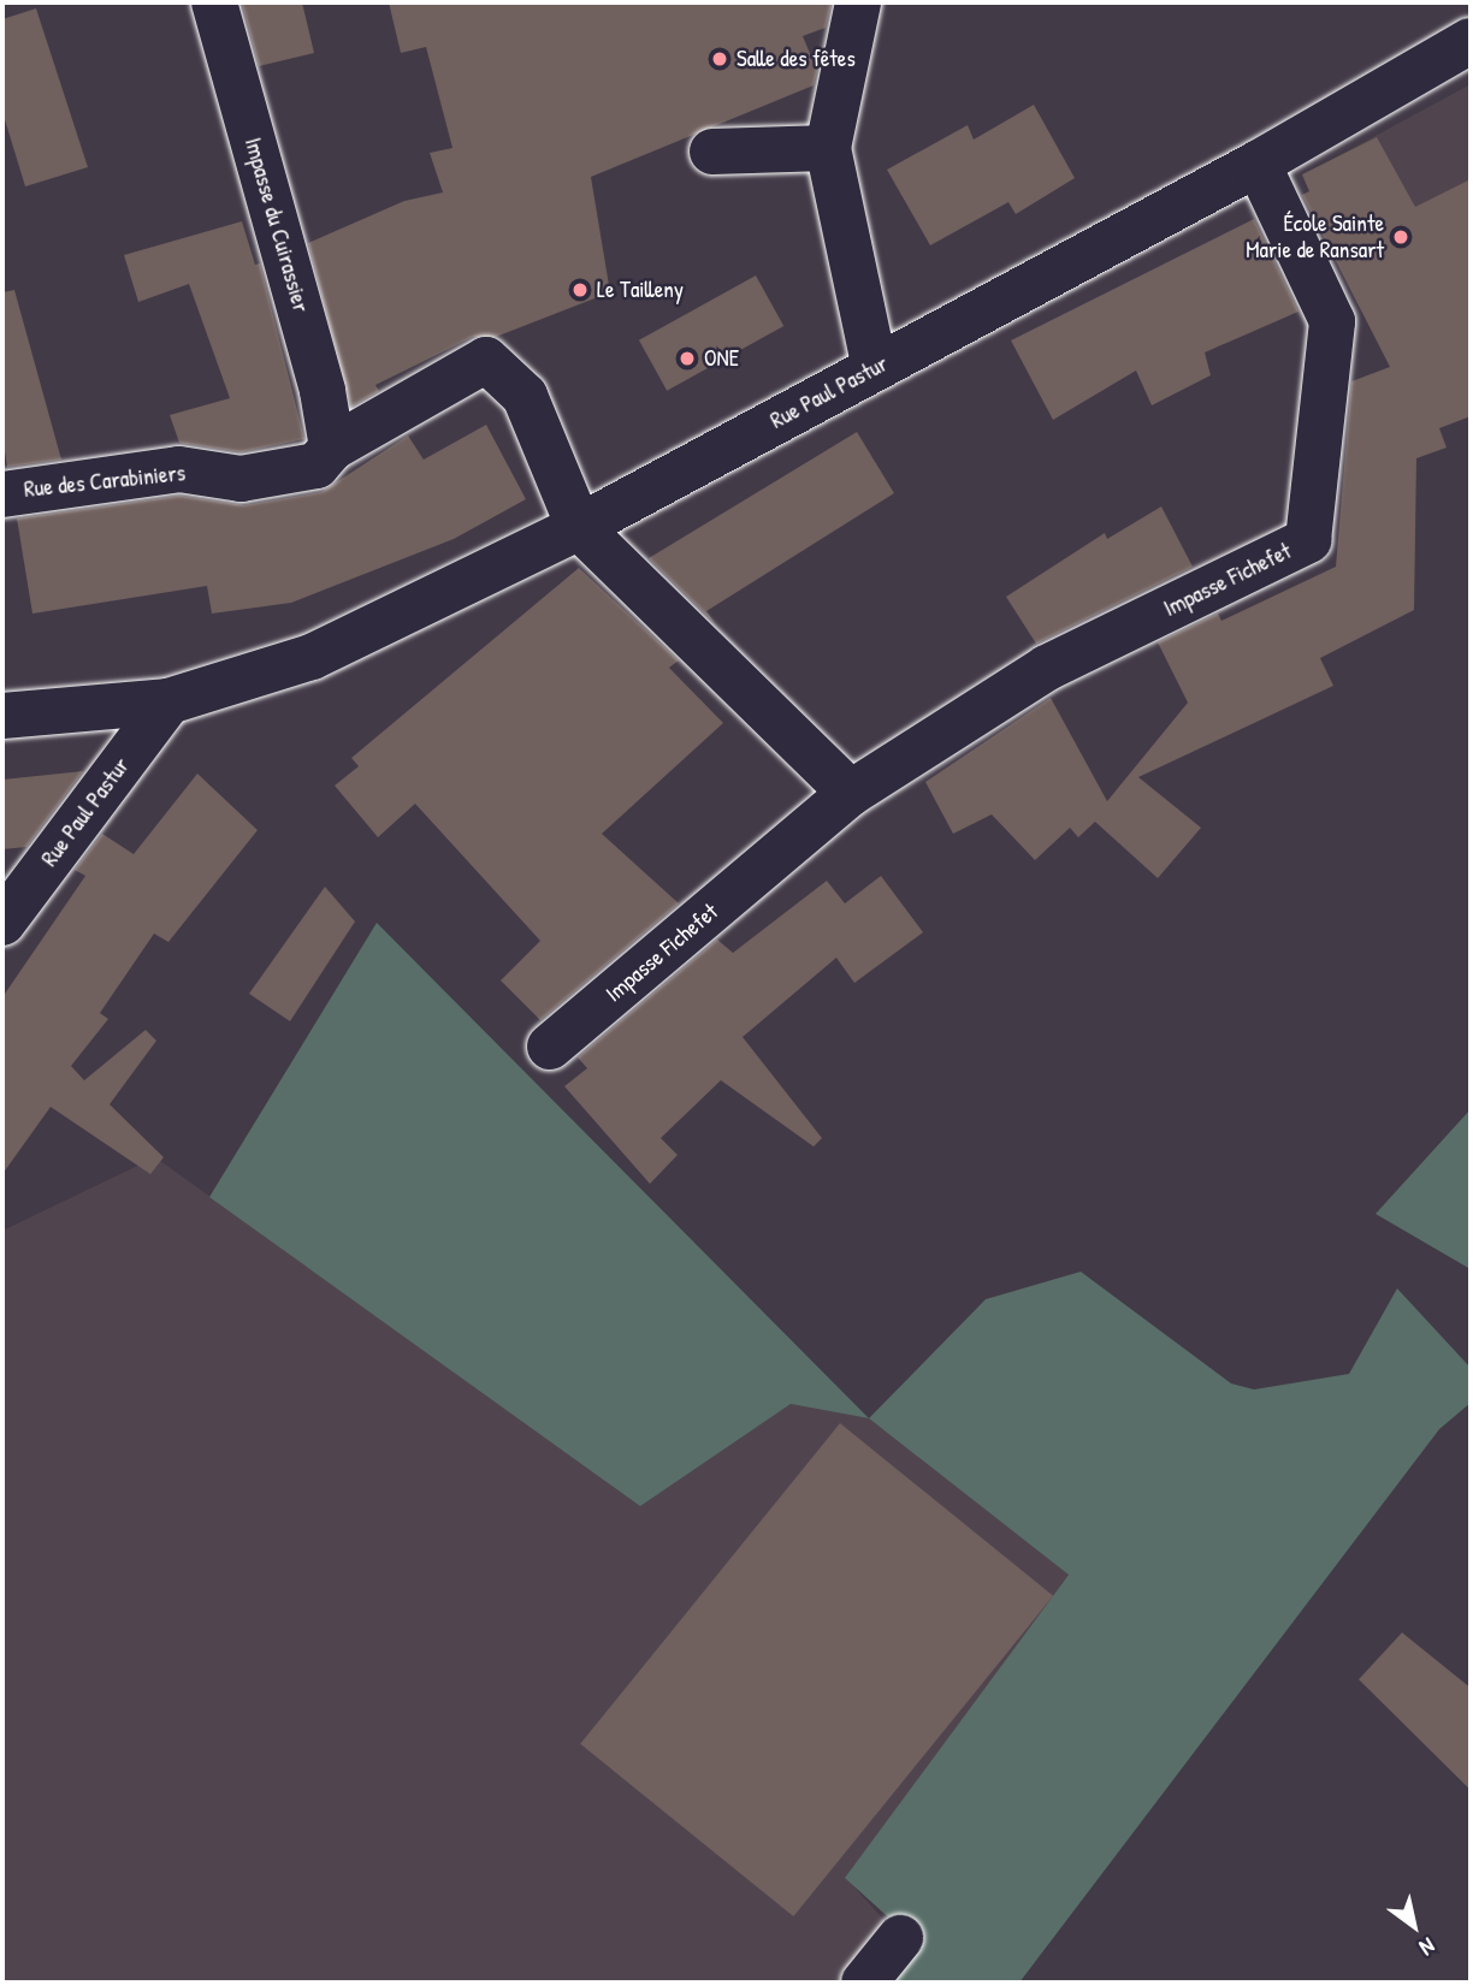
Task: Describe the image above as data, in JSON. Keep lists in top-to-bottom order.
{
  "streets": {
    "street": [
      "Impasse du Cuirassier",
      "Rue Paul Pastur",
      "Rue des Carabiniers",
      "Impasse Fichefet"
    ]
  },
  "crossings": [
    ["Impasse du Cuirassier", "Rue des Carabiniers"],
    ["Rue Paul Pastur", "Rue des Carabiniers"],
    ["Rue Paul Pastur", "Impasse Fichefet"]
  ],
  "places": [
    "Salle des fêtes",
    "École Sainte Marie de Ransart",
    "Le Tailleny",
    "ONE"
  ],
  "north": "bottom right"
}
